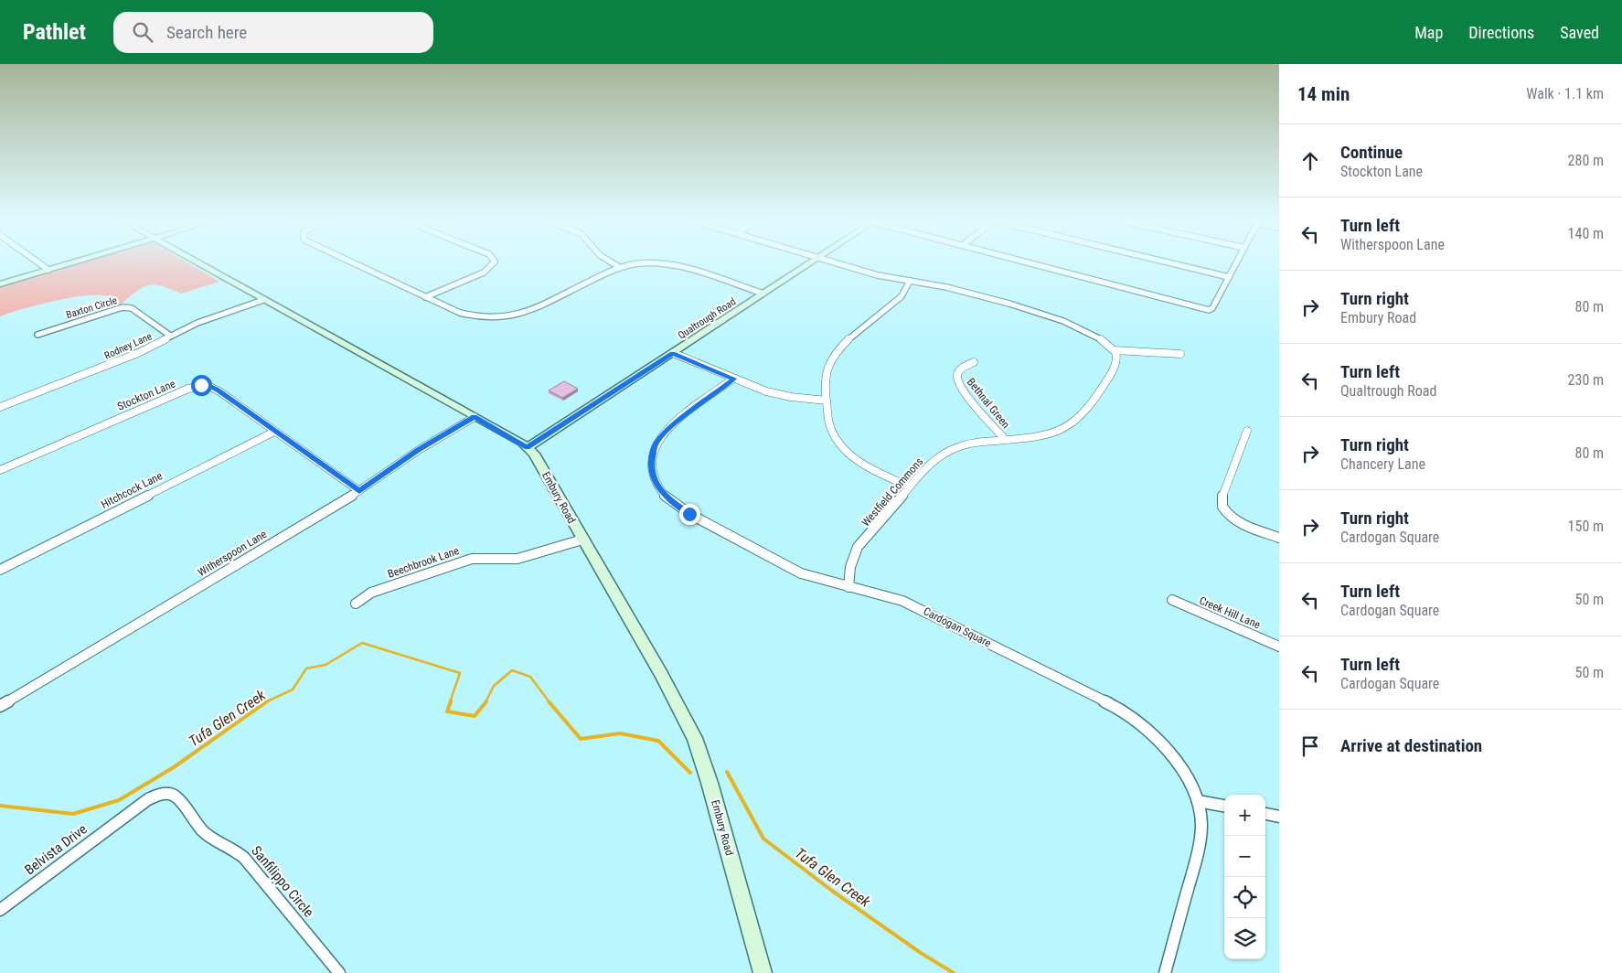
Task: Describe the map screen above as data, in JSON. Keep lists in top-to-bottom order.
{
  "streets": {
    "street": [
      "Baxton Circle",
      "Qualtrough Road",
      "Rodney Lane",
      "Stockton Lane",
      "Bethnal Green",
      "Hitchcock Lane",
      "Westfield Commons",
      "Embury Road",
      "Witherspoon Lane",
      "Beechbrook Lane",
      "Creek Hill Lane",
      "Cardogan Square",
      "Belvista Drive",
      "Sanfilippo Circle"
    ]
  },
  "crossings": [
    ["Baxton Circle", "Rodney Lane"],
    ["Qualtrough Road", "Embury Road"],
    ["Rodney Lane", "Embury Road"],
    ["Stockton Lane", "Hitchcock Lane"],
    ["Stockton Lane", "Witherspoon Lane"],
    ["Bethnal Green", "Westfield Commons"],
    ["Westfield Commons", "Cardogan Square"],
    ["Embury Road", "Witherspoon Lane"],
    ["Embury Road", "Beechbrook Lane"],
    ["Belvista Drive", "Sanfilippo Circle"]
  ],
  "water": ["Tufa Glen Creek"],
  "page": {
    "header": "Pathlet",
    "search": "Search here",
    "nav": ["Map", "Directions", "Saved"],
    "heading": ["14 min", "Walk · 1.1 km"],
    "list": [
      ["Continue", "Stockton Lane", "280 m"],
      ["Turn left", "Witherspoon Lane", "140 m"],
      ["Turn right", "Embury Road", "80 m"],
      ["Turn left", "Qualtrough Road", "230 m"],
      ["Turn right", "Chancery Lane", "80 m"],
      ["Turn right", "Cardogan Square", "150 m"],
      ["Turn left", "Cardogan Square", "50 m"],
      ["Turn left", "Cardogan Square", "50 m"],
      "Arrive at destination"
    ],
    "map_buttons": ["+", "−"]
  }
}
